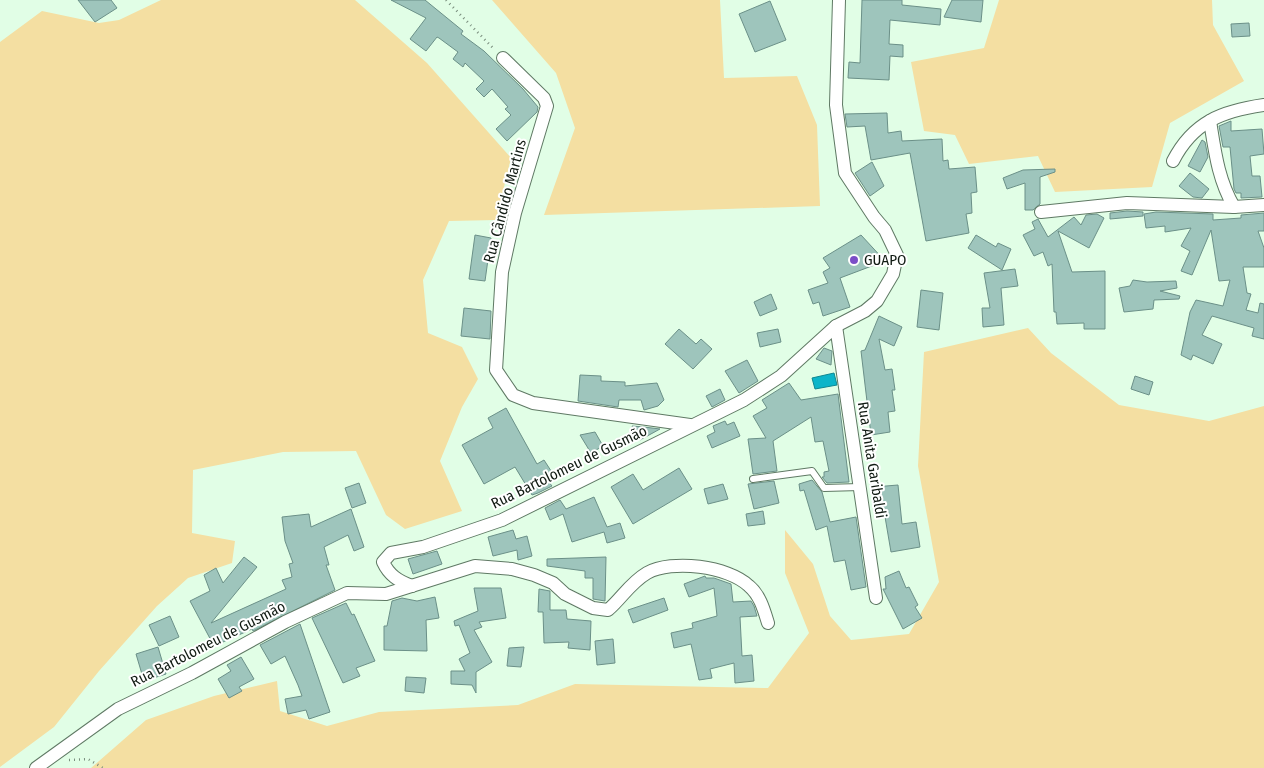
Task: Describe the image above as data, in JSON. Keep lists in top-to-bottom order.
{
  "streets": {
    "street": ["Rua Cândido Martins", "Rua Anita Garibaldi", "Rua Bartolomeu de Gusmão"]
  },
  "crossings": [
    ["Rua Cândido Martins", "Rua Bartolomeu de Gusmão"],
    ["Rua Anita Garibaldi", "Rua Bartolomeu de Gusmão"]
  ],
  "places": ["GUAPO"]
}
